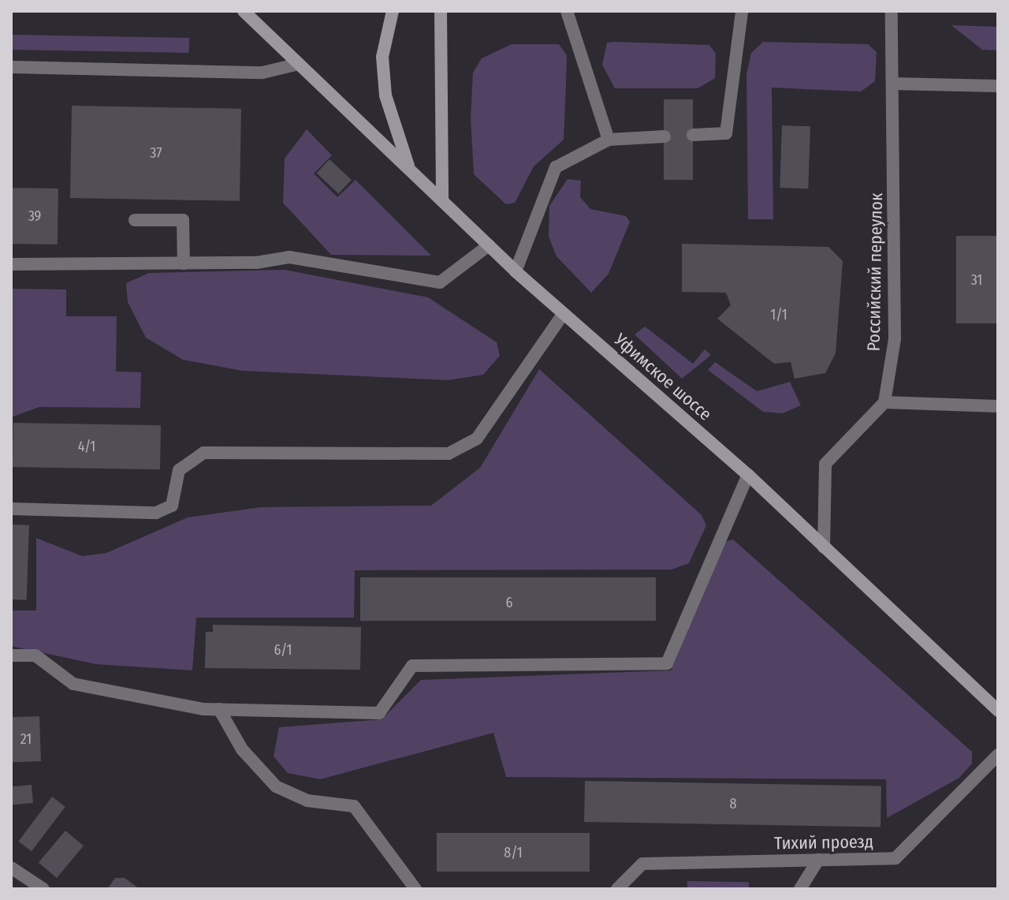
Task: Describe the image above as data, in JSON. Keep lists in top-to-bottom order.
{
  "streets": {
    "main road": ["Уфимское шоссе"],
    "street": ["Российский переулок", "Тихий проезд"]
  },
  "house_numbers": [
    "37",
    "39",
    "31",
    "1/1",
    "4/1",
    "6",
    "6/1",
    "21",
    "8",
    "8/1"
  ]
}
